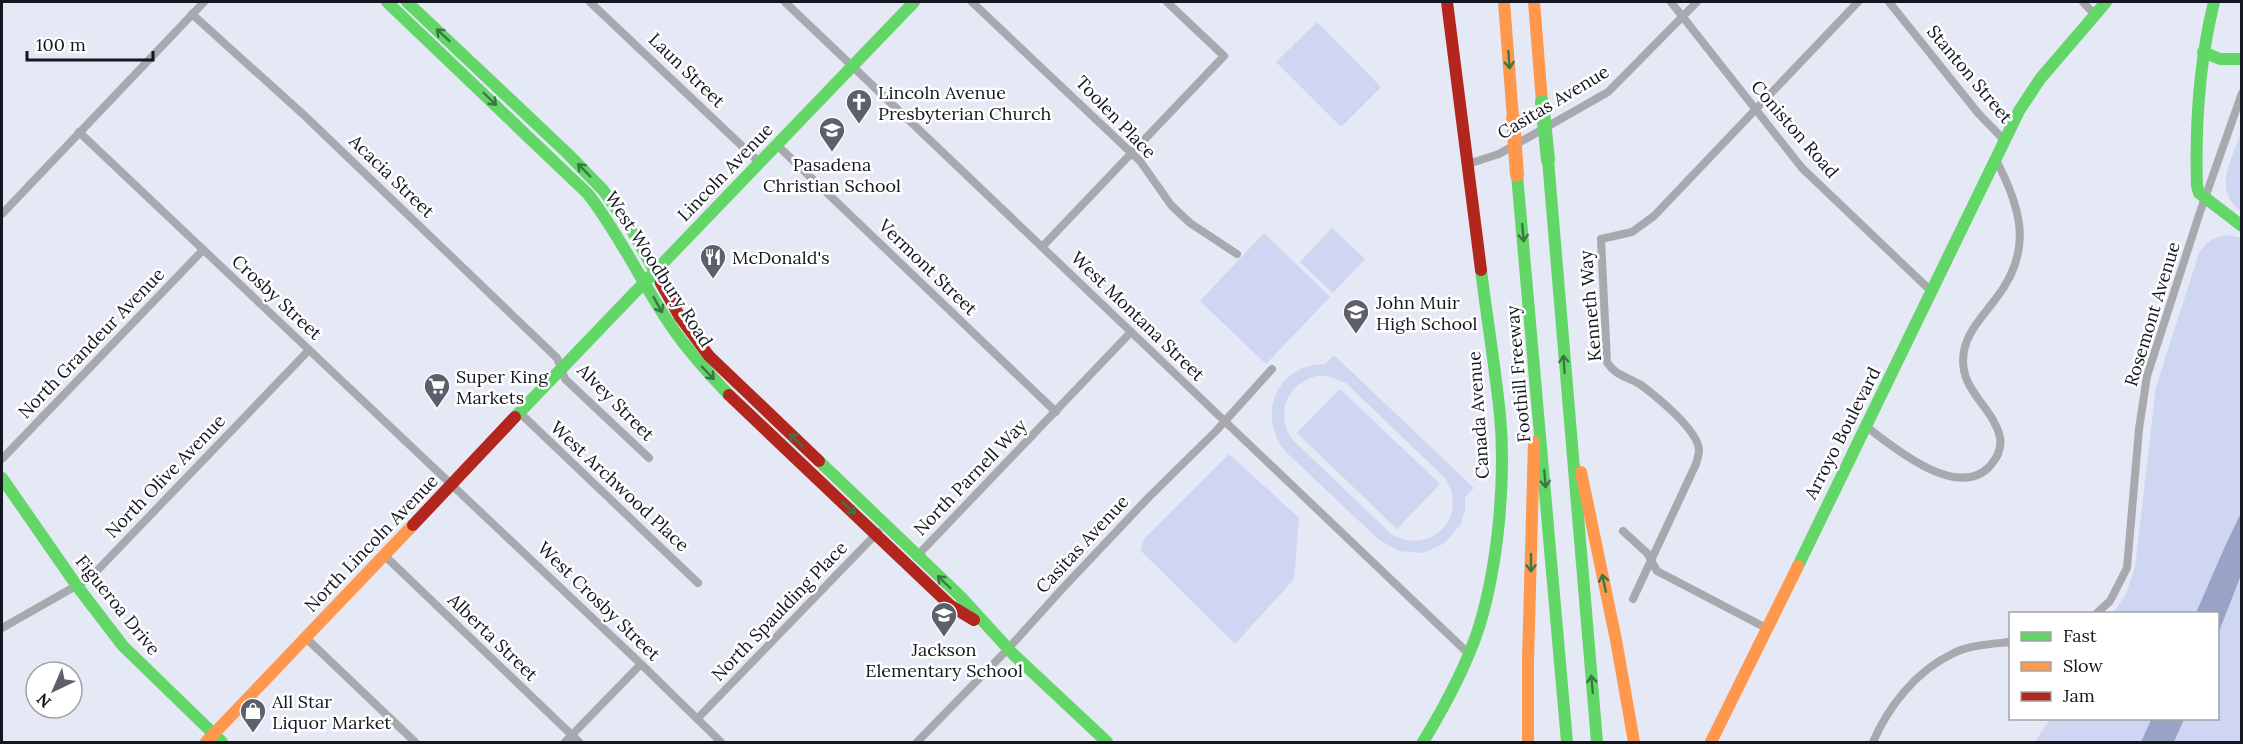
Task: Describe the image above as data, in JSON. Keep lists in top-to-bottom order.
{
  "streets": {
    "main road": [
      "Lincoln Avenue",
      "West Woodbury Road",
      "Foothill Freeway",
      "Canada Avenue",
      "Arroyo Boulevard",
      "North Lincoln Avenue",
      "Figueroa Drive"
    ],
    "street": [
      "Laun Street",
      "Stanton Street",
      "Casitas Avenue",
      "Toolen Place",
      "Coniston Road",
      "Acacia Street",
      "Vermont Street",
      "Crosby Street",
      "Kenneth Way",
      "Rosemont Avenue",
      "West Montana Street",
      "North Grandeur Avenue",
      "Alvey Street",
      "North Olive Avenue",
      "North Parnell Way",
      "West Archwood Place",
      "West Crosby Street",
      "North Spaulding Place",
      "Alberta Street"
    ]
  },
  "crossings": [
    ["Laun Street", "Lincoln Avenue"],
    ["Stanton Street", "Arroyo Boulevard"],
    ["Casitas Avenue", "Coniston Road"],
    ["Casitas Avenue", "West Woodbury Road"],
    ["Casitas Avenue", "West Montana Street"],
    ["Casitas Avenue", "Canada Avenue"],
    ["Coniston Road", "Kenneth Way"],
    ["Coniston Road", "Arroyo Boulevard"],
    ["Lincoln Avenue", "Acacia Street"],
    ["Lincoln Avenue", "Vermont Street"],
    ["Lincoln Avenue", "West Woodbury Road"],
    ["Lincoln Avenue", "West Montana Street"],
    ["Lincoln Avenue", "Alvey Street"],
    ["Lincoln Avenue", "North Lincoln Avenue"],
    ["Acacia Street", "Alvey Street"],
    ["Acacia Street", "North Lincoln Avenue"],
    ["Vermont Street", "North Parnell Way"],
    ["West Woodbury Road", "North Parnell Way"],
    ["West Woodbury Road", "North Spaulding Place"],
    ["Crosby Street", "North Grandeur Avenue"],
    ["Crosby Street", "North Olive Avenue"],
    ["Crosby Street", "North Lincoln Avenue"],
    ["Crosby Street", "West Crosby Street"],
    ["West Montana Street", "Canada Avenue"],
    ["West Montana Street", "North Parnell Way"],
    ["Alvey Street", "North Lincoln Avenue"],
    ["North Olive Avenue", "Figueroa Drive"],
    ["West Archwood Place", "North Lincoln Avenue"],
    ["North Lincoln Avenue", "West Crosby Street"],
    ["North Lincoln Avenue", "Figueroa Drive"],
    ["North Lincoln Avenue", "Alberta Street"],
    ["West Crosby Street", "North Spaulding Place"]
  ],
  "places": {
    "church": ["Lincoln Avenue Presbyterian Church"],
    "school or university": ["Pasadena Christian School", "John Muir High School", "Jackson Elementary School"],
    "restaurant": ["McDonald's"],
    "supermarket": ["Super King Markets"],
    "shop": ["All Star Liquor Market"]
  },
  "legend": ["Fast", "Slow", "Jam"],
  "scale_bar": "100 m",
  "north": "bottom left"
}
